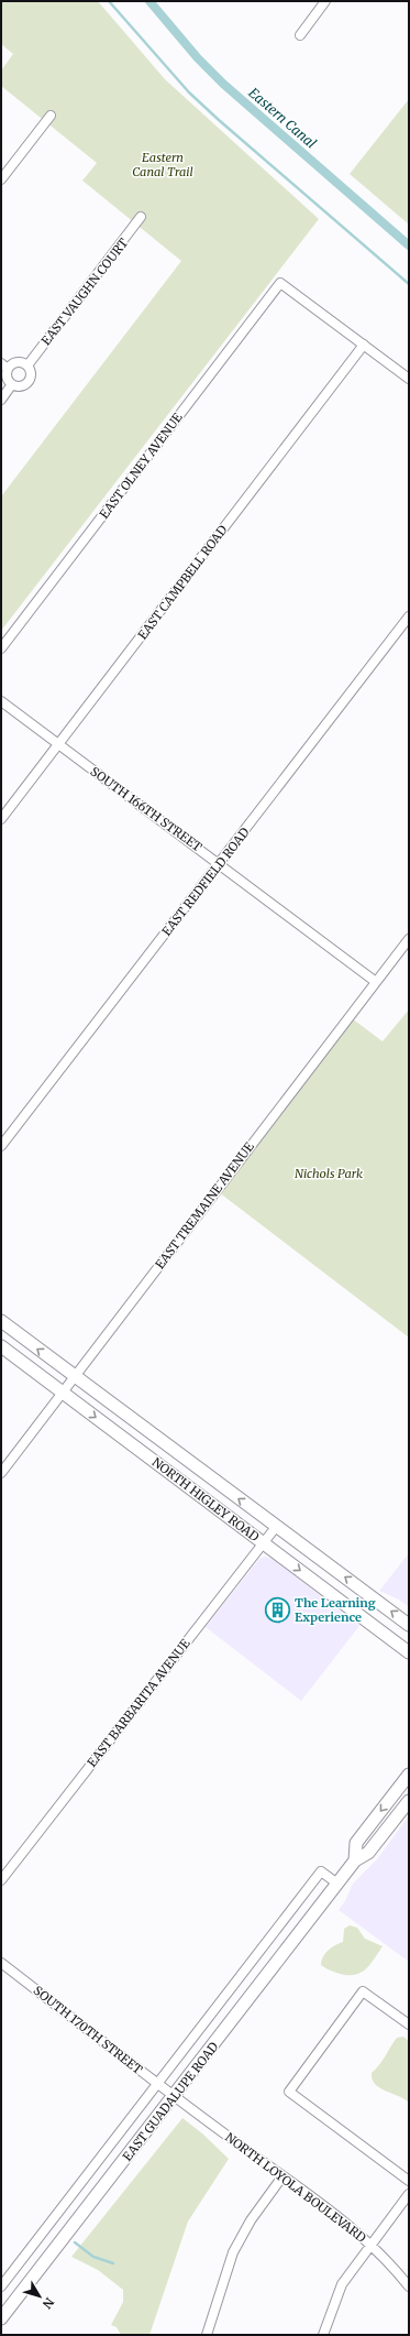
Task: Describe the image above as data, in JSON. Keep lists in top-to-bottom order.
{
  "streets": {
    "main road": ["NORTH HIGLEY ROAD", "EAST GUADALUPE ROAD"],
    "street": [
      "EAST VAUGHN COURT",
      "EAST OLNEY AVENUE",
      "EAST CAMPBELL ROAD",
      "SOUTH 166TH STREET",
      "EAST REDFIELD ROAD",
      "EAST TREMAINE AVENUE",
      "EAST BARBARITA AVENUE",
      "SOUTH 170TH STREET",
      "NORTH LOYOLA BOULEVARD"
    ]
  },
  "crossings": [
    ["EAST OLNEY AVENUE", "EAST CAMPBELL ROAD"],
    ["EAST CAMPBELL ROAD", "SOUTH 166TH STREET"],
    ["SOUTH 166TH STREET", "EAST REDFIELD ROAD"],
    ["SOUTH 166TH STREET", "EAST TREMAINE AVENUE"],
    ["EAST TREMAINE AVENUE", "NORTH HIGLEY ROAD"],
    ["NORTH HIGLEY ROAD", "EAST BARBARITA AVENUE"],
    ["SOUTH 170TH STREET", "EAST GUADALUPE ROAD"],
    ["SOUTH 170TH STREET", "NORTH LOYOLA BOULEVARD"],
    ["EAST GUADALUPE ROAD", "NORTH LOYOLA BOULEVARD"]
  ],
  "water": ["Eastern Canal"],
  "parks": ["Eastern Canal Trail", "Nichols Park"],
  "places": {
    "building": ["The Learning Experience"]
  },
  "north": "bottom right"
}
